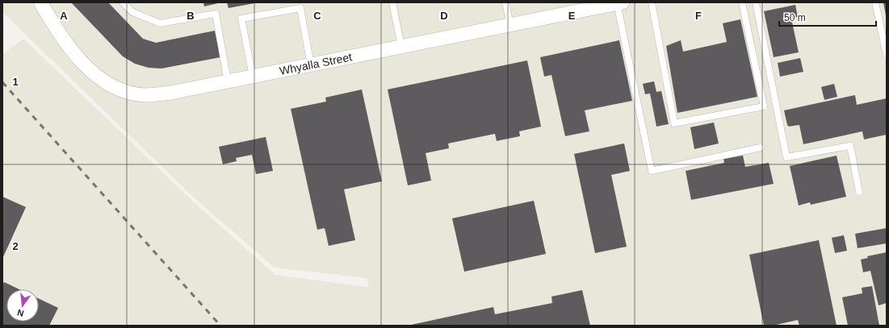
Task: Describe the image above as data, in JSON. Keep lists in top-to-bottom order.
{
  "streets": {
    "street": ["Whyalla Street"]
  },
  "scale_bar": "50 m",
  "north": "bottom",
  "grid": {
    "columns": [
      "A",
      "B",
      "C",
      "D",
      "E",
      "F"
    ],
    "rows": ["1", "2"]
  }
}
